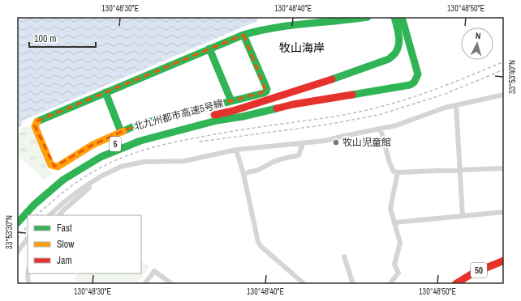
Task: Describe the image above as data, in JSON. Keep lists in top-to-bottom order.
{
  "streets": {
    "main road": ["北九州都市高速5号線", "5", "50"]
  },
  "districts": ["牧山海岸"],
  "places": ["牧山児童館"],
  "legend": ["Fast", "Slow", "Jam"],
  "scale_bar": "100 m",
  "north": "top",
  "coordinates": [
    "130°48'30\"E",
    "130°48'40\"E",
    "130°48'50\"E",
    "33°53'40\"N",
    "33°53'30\"N"
  ]
}
